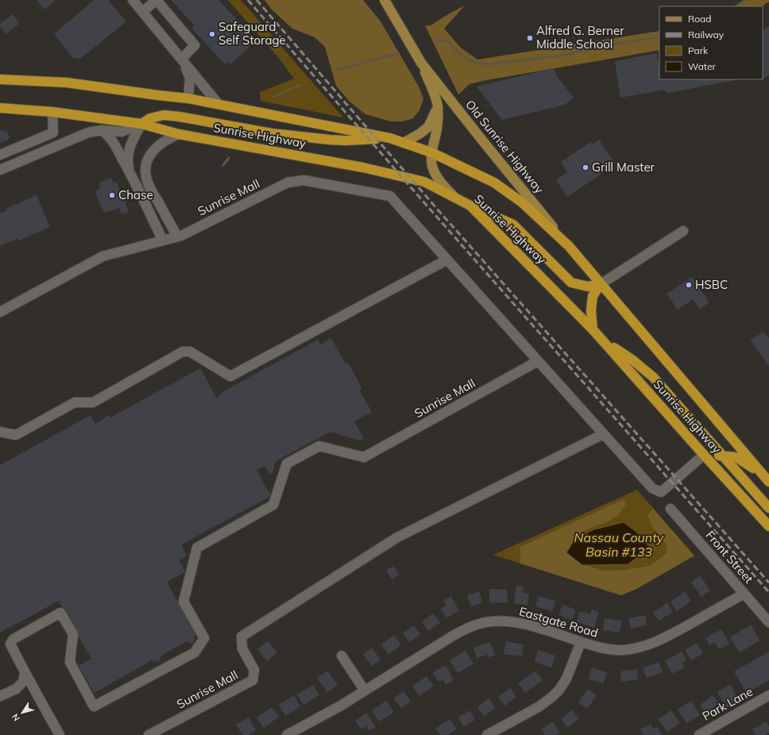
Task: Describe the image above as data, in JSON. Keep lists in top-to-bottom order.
{
  "streets": {
    "highway": ["Sunrise Highway"],
    "main road": ["Old Sunrise Highway"],
    "street": [
      "Sunrise Mall",
      "Front Street",
      "Eastgate Road",
      "Park Lane"
    ]
  },
  "crossings": [
    ["Sunrise Highway", "Old Sunrise Highway"],
    ["Sunrise Highway", "Sunrise Mall"],
    ["Front Street", "Eastgate Road"]
  ],
  "water": ["Nassau County Basin #133"],
  "places": [
    "Safeguard Self Storage",
    "Alfred G. Berner Middle School",
    "Grill Master",
    "Chase",
    "HSBC"
  ],
  "legend": [
    "Road",
    "Railway",
    "Park",
    "Water"
  ],
  "north": "bottom left"
}
